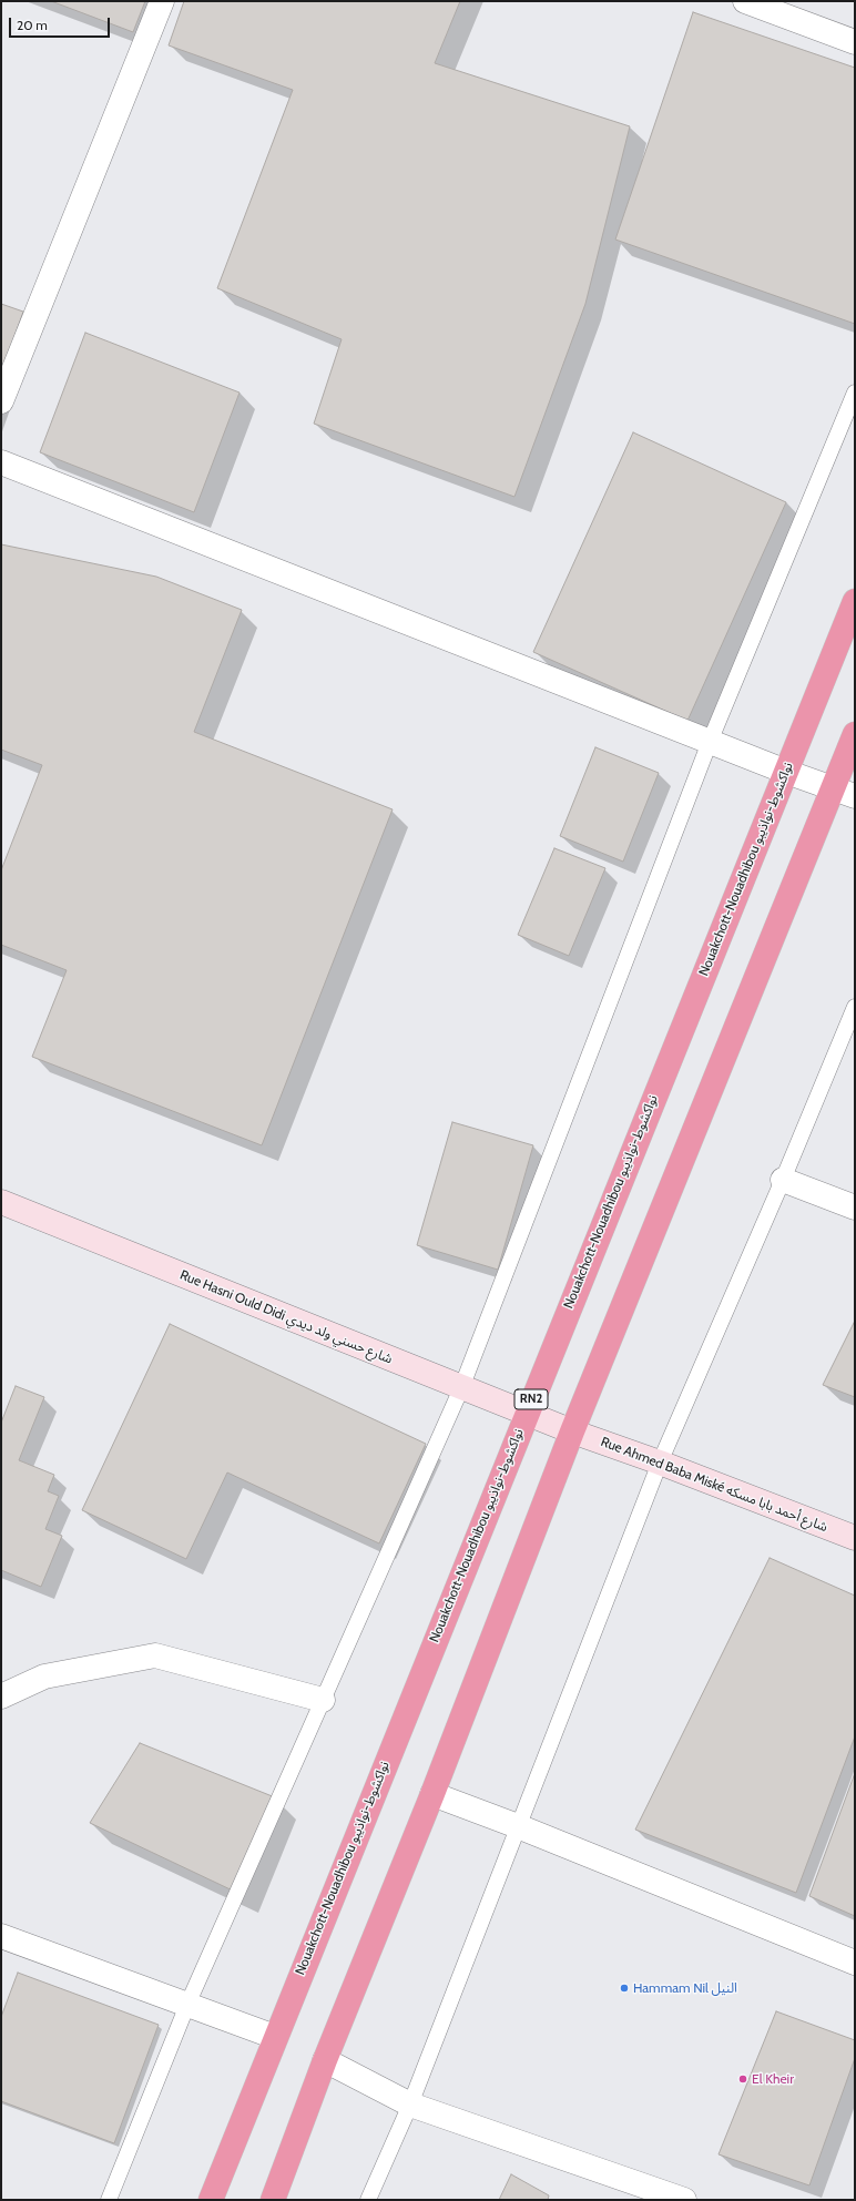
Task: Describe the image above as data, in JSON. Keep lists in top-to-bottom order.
{
  "streets": {
    "highway": ["Nouakchott-Nouadhibou نواكشوط-نواذيبو", "RN2"],
    "street": ["Rue Hasni Ould Didi شارع حسني ولد ديدي", "Rue Ahmed Baba Miské شارع أحمد بابا مسكه"]
  },
  "crossings": [
    ["Nouakchott-Nouadhibou نواكشوط-نواذيبو", "Rue Hasni Ould Didi شارع حسني ولد ديدي"],
    ["Rue Hasni Ould Didi شارع حسني ولد ديدي", "Rue Ahmed Baba Miské شارع أحمد بابا مسكه"]
  ],
  "places": ["Hammam Nil النيل", "El Kheir"],
  "scale_bar": "20 m"
}
